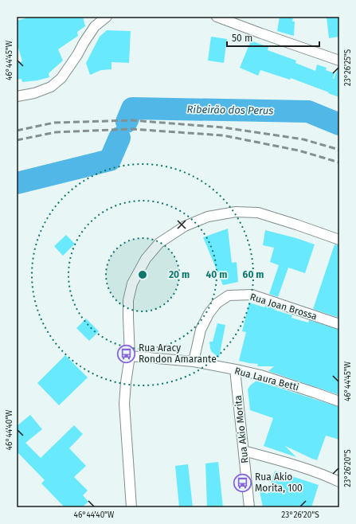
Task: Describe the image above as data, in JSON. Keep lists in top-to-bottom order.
{
  "streets": {
    "street": ["Rua Joan Brossa", "Rua Laura Betti", "Rua Akio Morita"]
  },
  "crossings": [
    ["Rua Joan Brossa", "Rua Laura Betti"],
    ["Rua Laura Betti", "Rua Akio Morita"]
  ],
  "water": ["Ribeirão dos Perus"],
  "places": {
    "bus stop": ["Rua Aracy Rondon Amarante", "Rua Akio Morita, 100"]
  },
  "scale_bar": "50 m",
  "coordinates": [
    "46°44'45\"W",
    "23°26'25\"S",
    "46°44'40\"W",
    "23°26'20\"S"
  ],
  "rings": ["20 m", "40 m", "60 m"]
}
